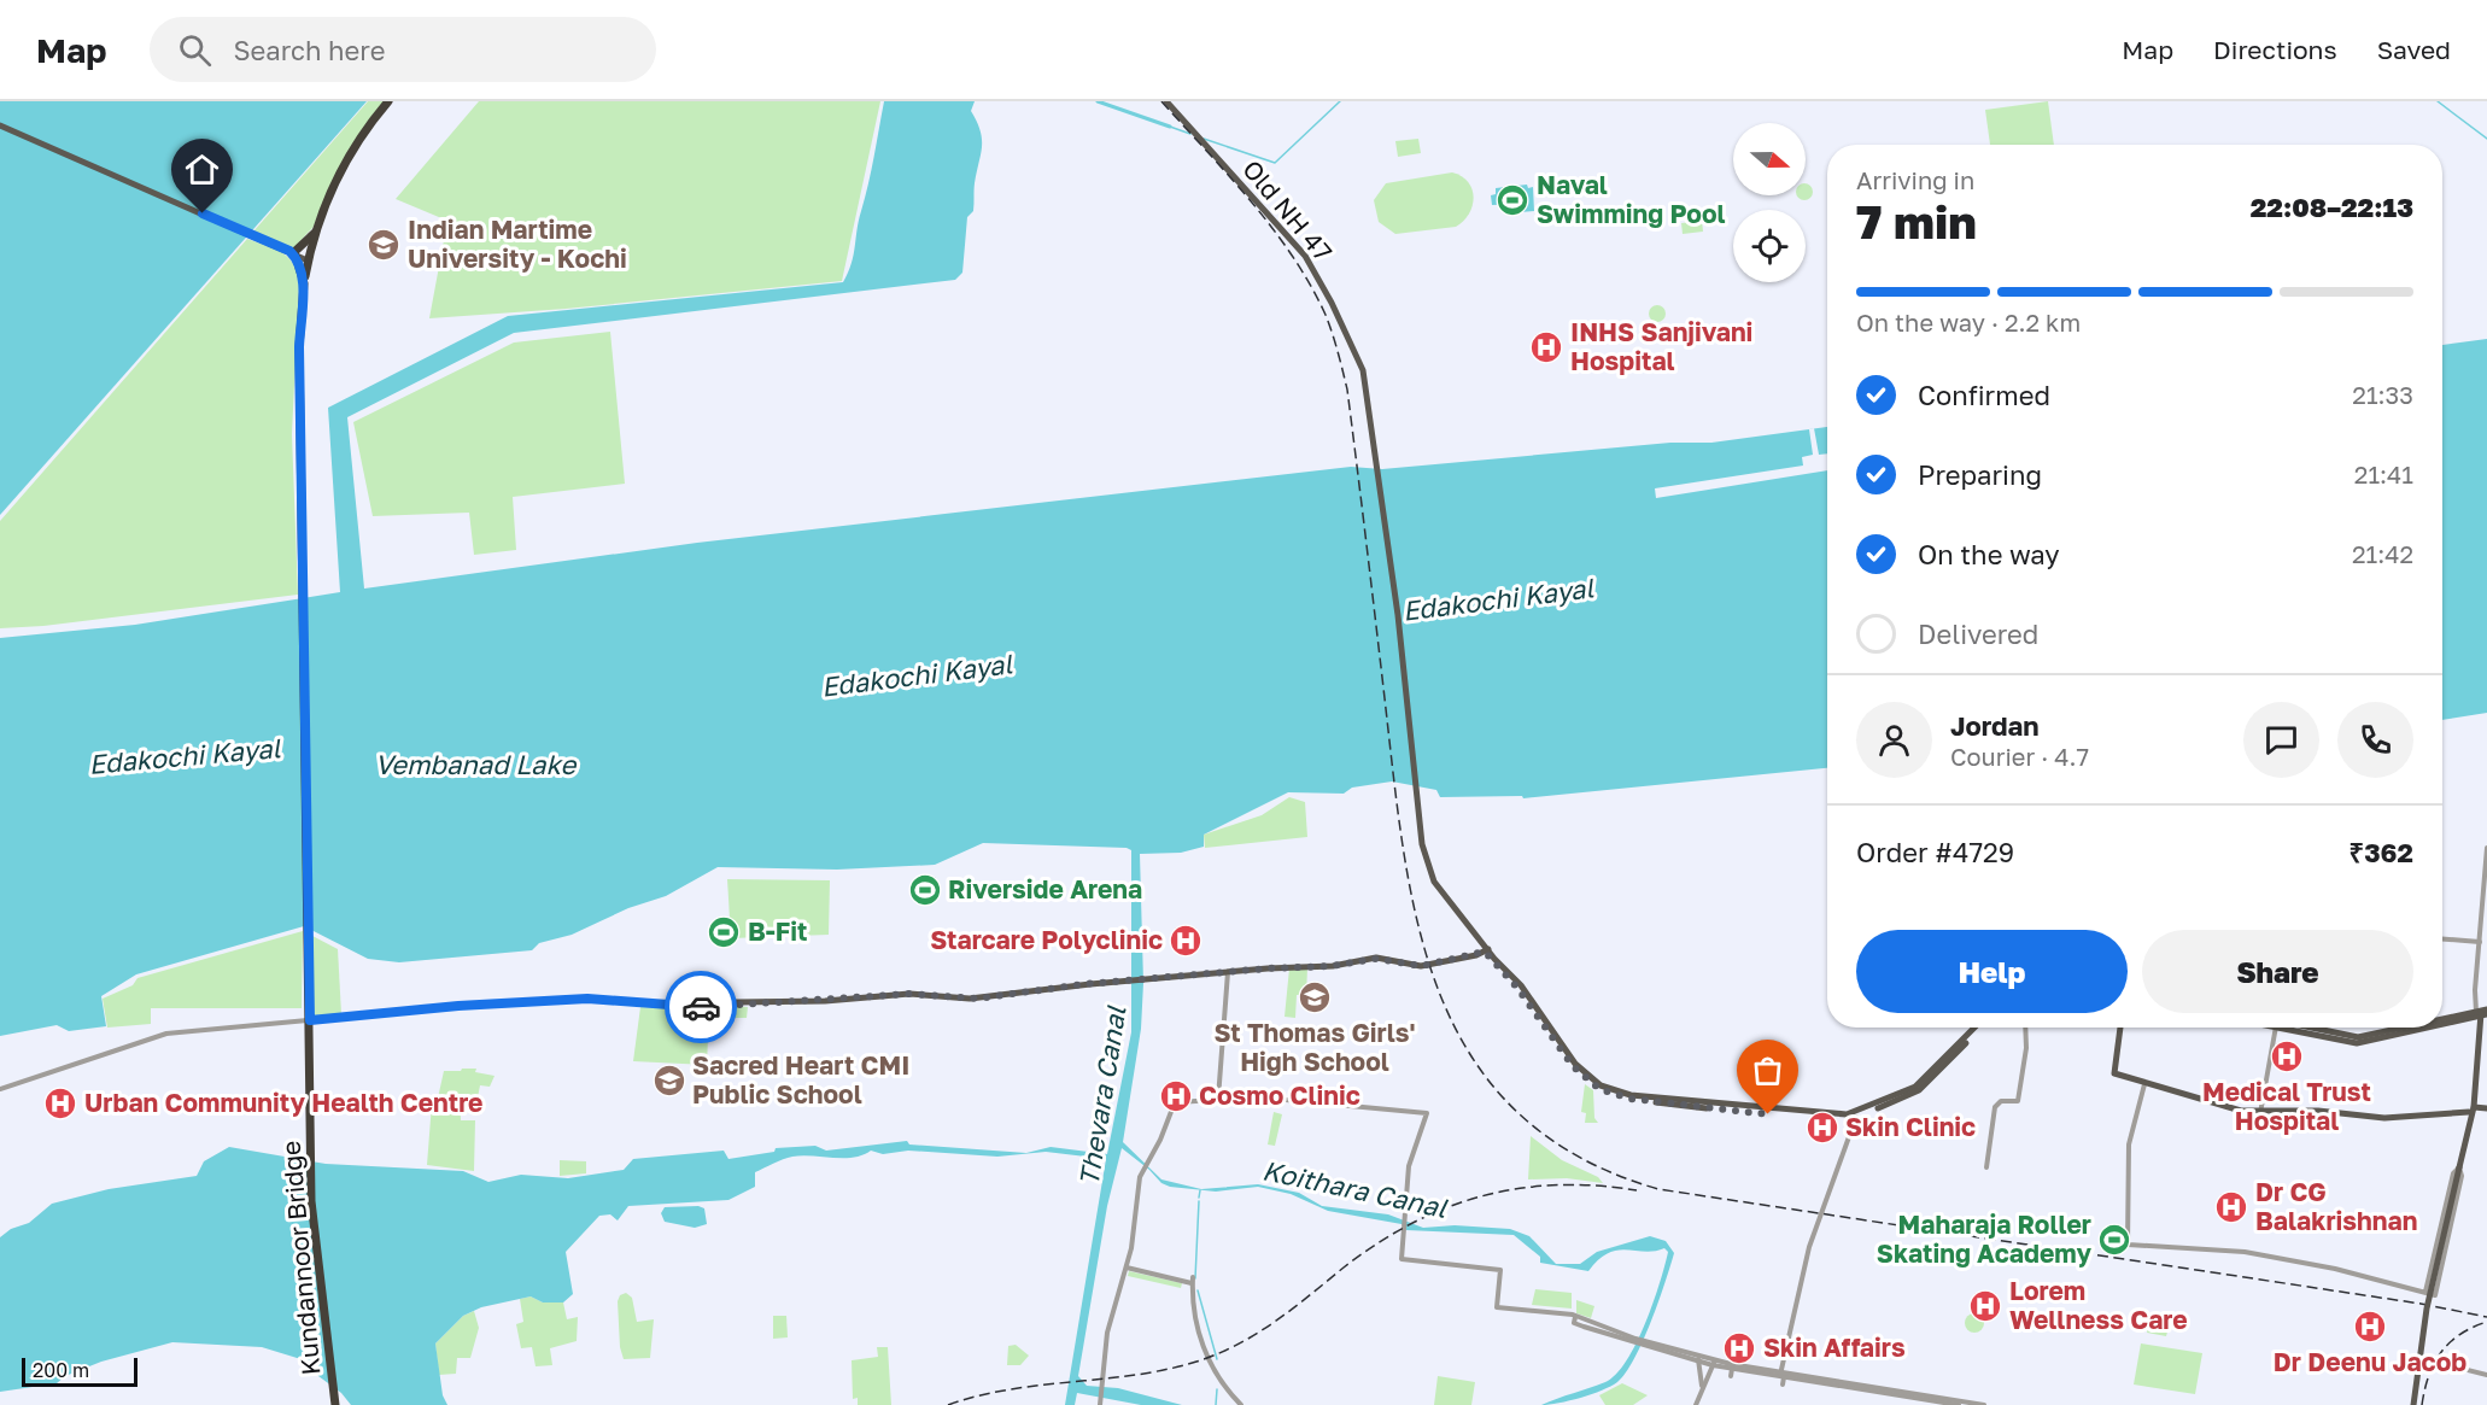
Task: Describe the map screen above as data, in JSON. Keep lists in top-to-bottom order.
{
  "streets": {
    "highway": ["Kundannoor Bridge"],
    "main road": ["Old NH 47"]
  },
  "water": [
    "Edakochi Kayal",
    "Vembanad Lake",
    "Thevara Canal",
    "Koithara Canal"
  ],
  "places": {
    "sports": [
      "Naval Swimming Pool",
      "Riverside Arena",
      "B-Fit",
      "Maharaja Roller Skating Academy"
    ],
    "school or university": ["Indian Martime University - Kochi", "St Thomas Girls' High School", "Sacred Heart CMI Public School"],
    "hospital": [
      "INHS Sanjivani Hospital",
      "Starcare Polyclinic",
      "Medical Trust Hospital",
      "Cosmo Clinic",
      "Urban Community Health Centre",
      "Skin Clinic",
      "Dr CG Balakrishnan",
      "Lorem Wellness Care",
      "Dr Deenu Jacob",
      "Skin Affairs"
    ]
  },
  "scale_bar": "200 m",
  "north": "right",
  "page": {
    "header": "Map",
    "search": "Search here",
    "nav": ["Map", "Directions", "Saved"],
    "heading": ["7 min", "Arriving in", "22:08–22:13"],
    "panel": [
      "Jordan",
      "Courier · 4.7",
      "Order #4729",
      "₹362"
    ],
    "bar": "On the way · 2.2 km",
    "list": [
      ["Confirmed", "21:33"],
      ["Preparing", "21:41"],
      ["On the way", "21:42"],
      "Delivered"
    ],
    "buttons": ["Help", "Share"],
    "scale": "200 m"
  }
}
